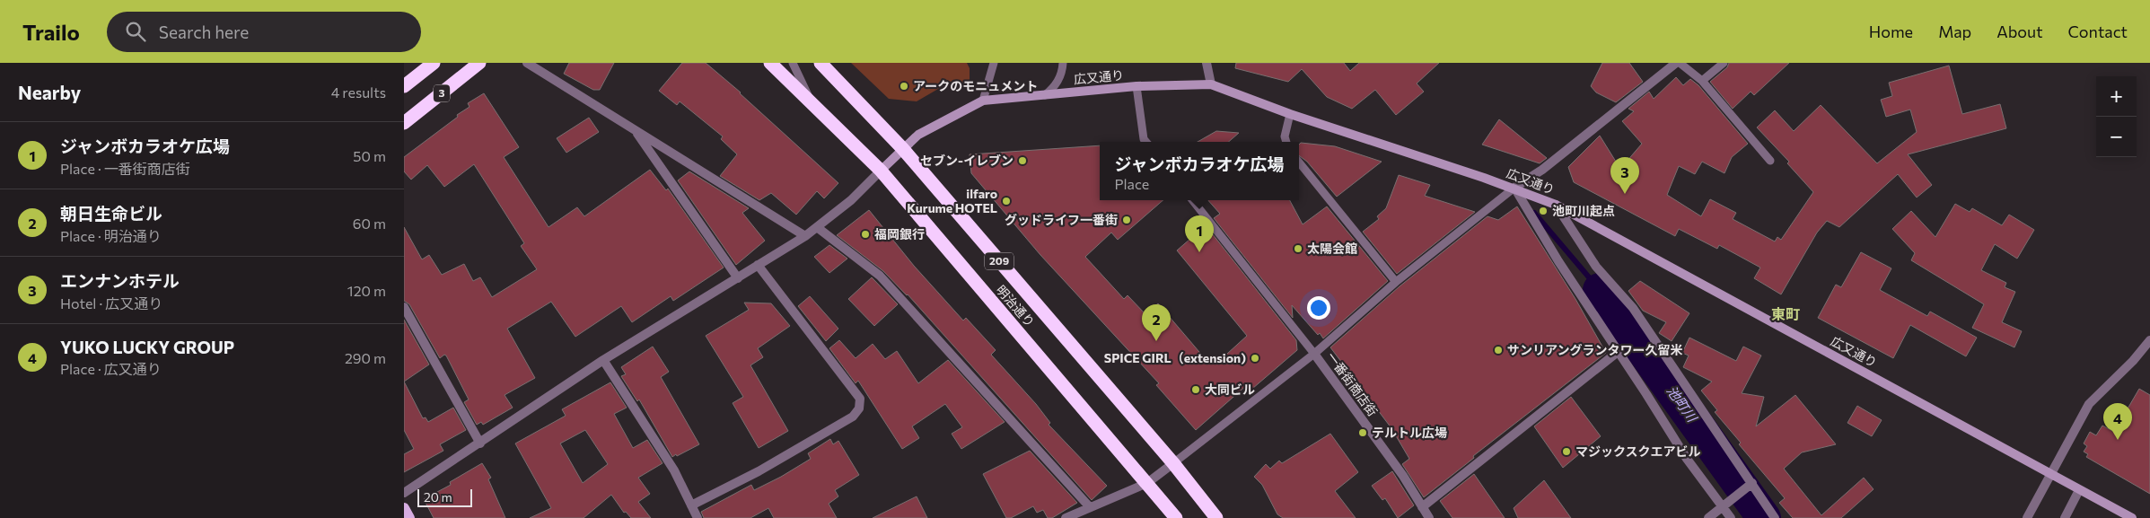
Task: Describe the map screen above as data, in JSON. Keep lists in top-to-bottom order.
{
  "streets": {
    "highway": ["3", "209", "明治通り"],
    "street": ["広又通り", "一番街商店街"]
  },
  "crossings": [
    ["広又通り", "明治通り"]
  ],
  "districts": ["東町"],
  "water": ["池町川"],
  "places": [
    "アークのモニュメント",
    "セブン-イレブン",
    "ilfaro Kurume HOTEL",
    "池町川起点",
    "グッドライフ一番街",
    "福岡銀行",
    "太陽会館",
    "サンリアングランタワー久留米",
    "SPICE GIRL（extension)",
    "大同ビル",
    "テルトル広場",
    "マジックスクエアビル"
  ],
  "scale_bar": "20 m",
  "page": {
    "header": "Trailo",
    "search": "Search here",
    "nav": [
      "Home",
      "Map",
      "About",
      "Contact"
    ],
    "heading": ["Nearby", "4 results"],
    "map_buttons": ["+", "−"],
    "list": [
      {
        "mark": "1",
        "name": "ジャンボカラオケ広場",
        "note": "Place · 一番街商店街",
        "value": "50 m"
      },
      {
        "mark": "2",
        "name": "朝日生命ビル",
        "note": "Place · 明治通り",
        "value": "60 m"
      },
      {
        "mark": "3",
        "name": "エンナンホテル",
        "note": "Hotel · 広又通り",
        "value": "120 m"
      },
      {
        "mark": "4",
        "name": "YUKO LUCKY GROUP",
        "note": "Place · 広又通り",
        "value": "290 m"
      }
    ],
    "popup": ["ジャンボカラオケ広場", "Place"],
    "pins": [
      "3",
      "1",
      "2",
      "4"
    ],
    "scale": "20 m"
  }
}
